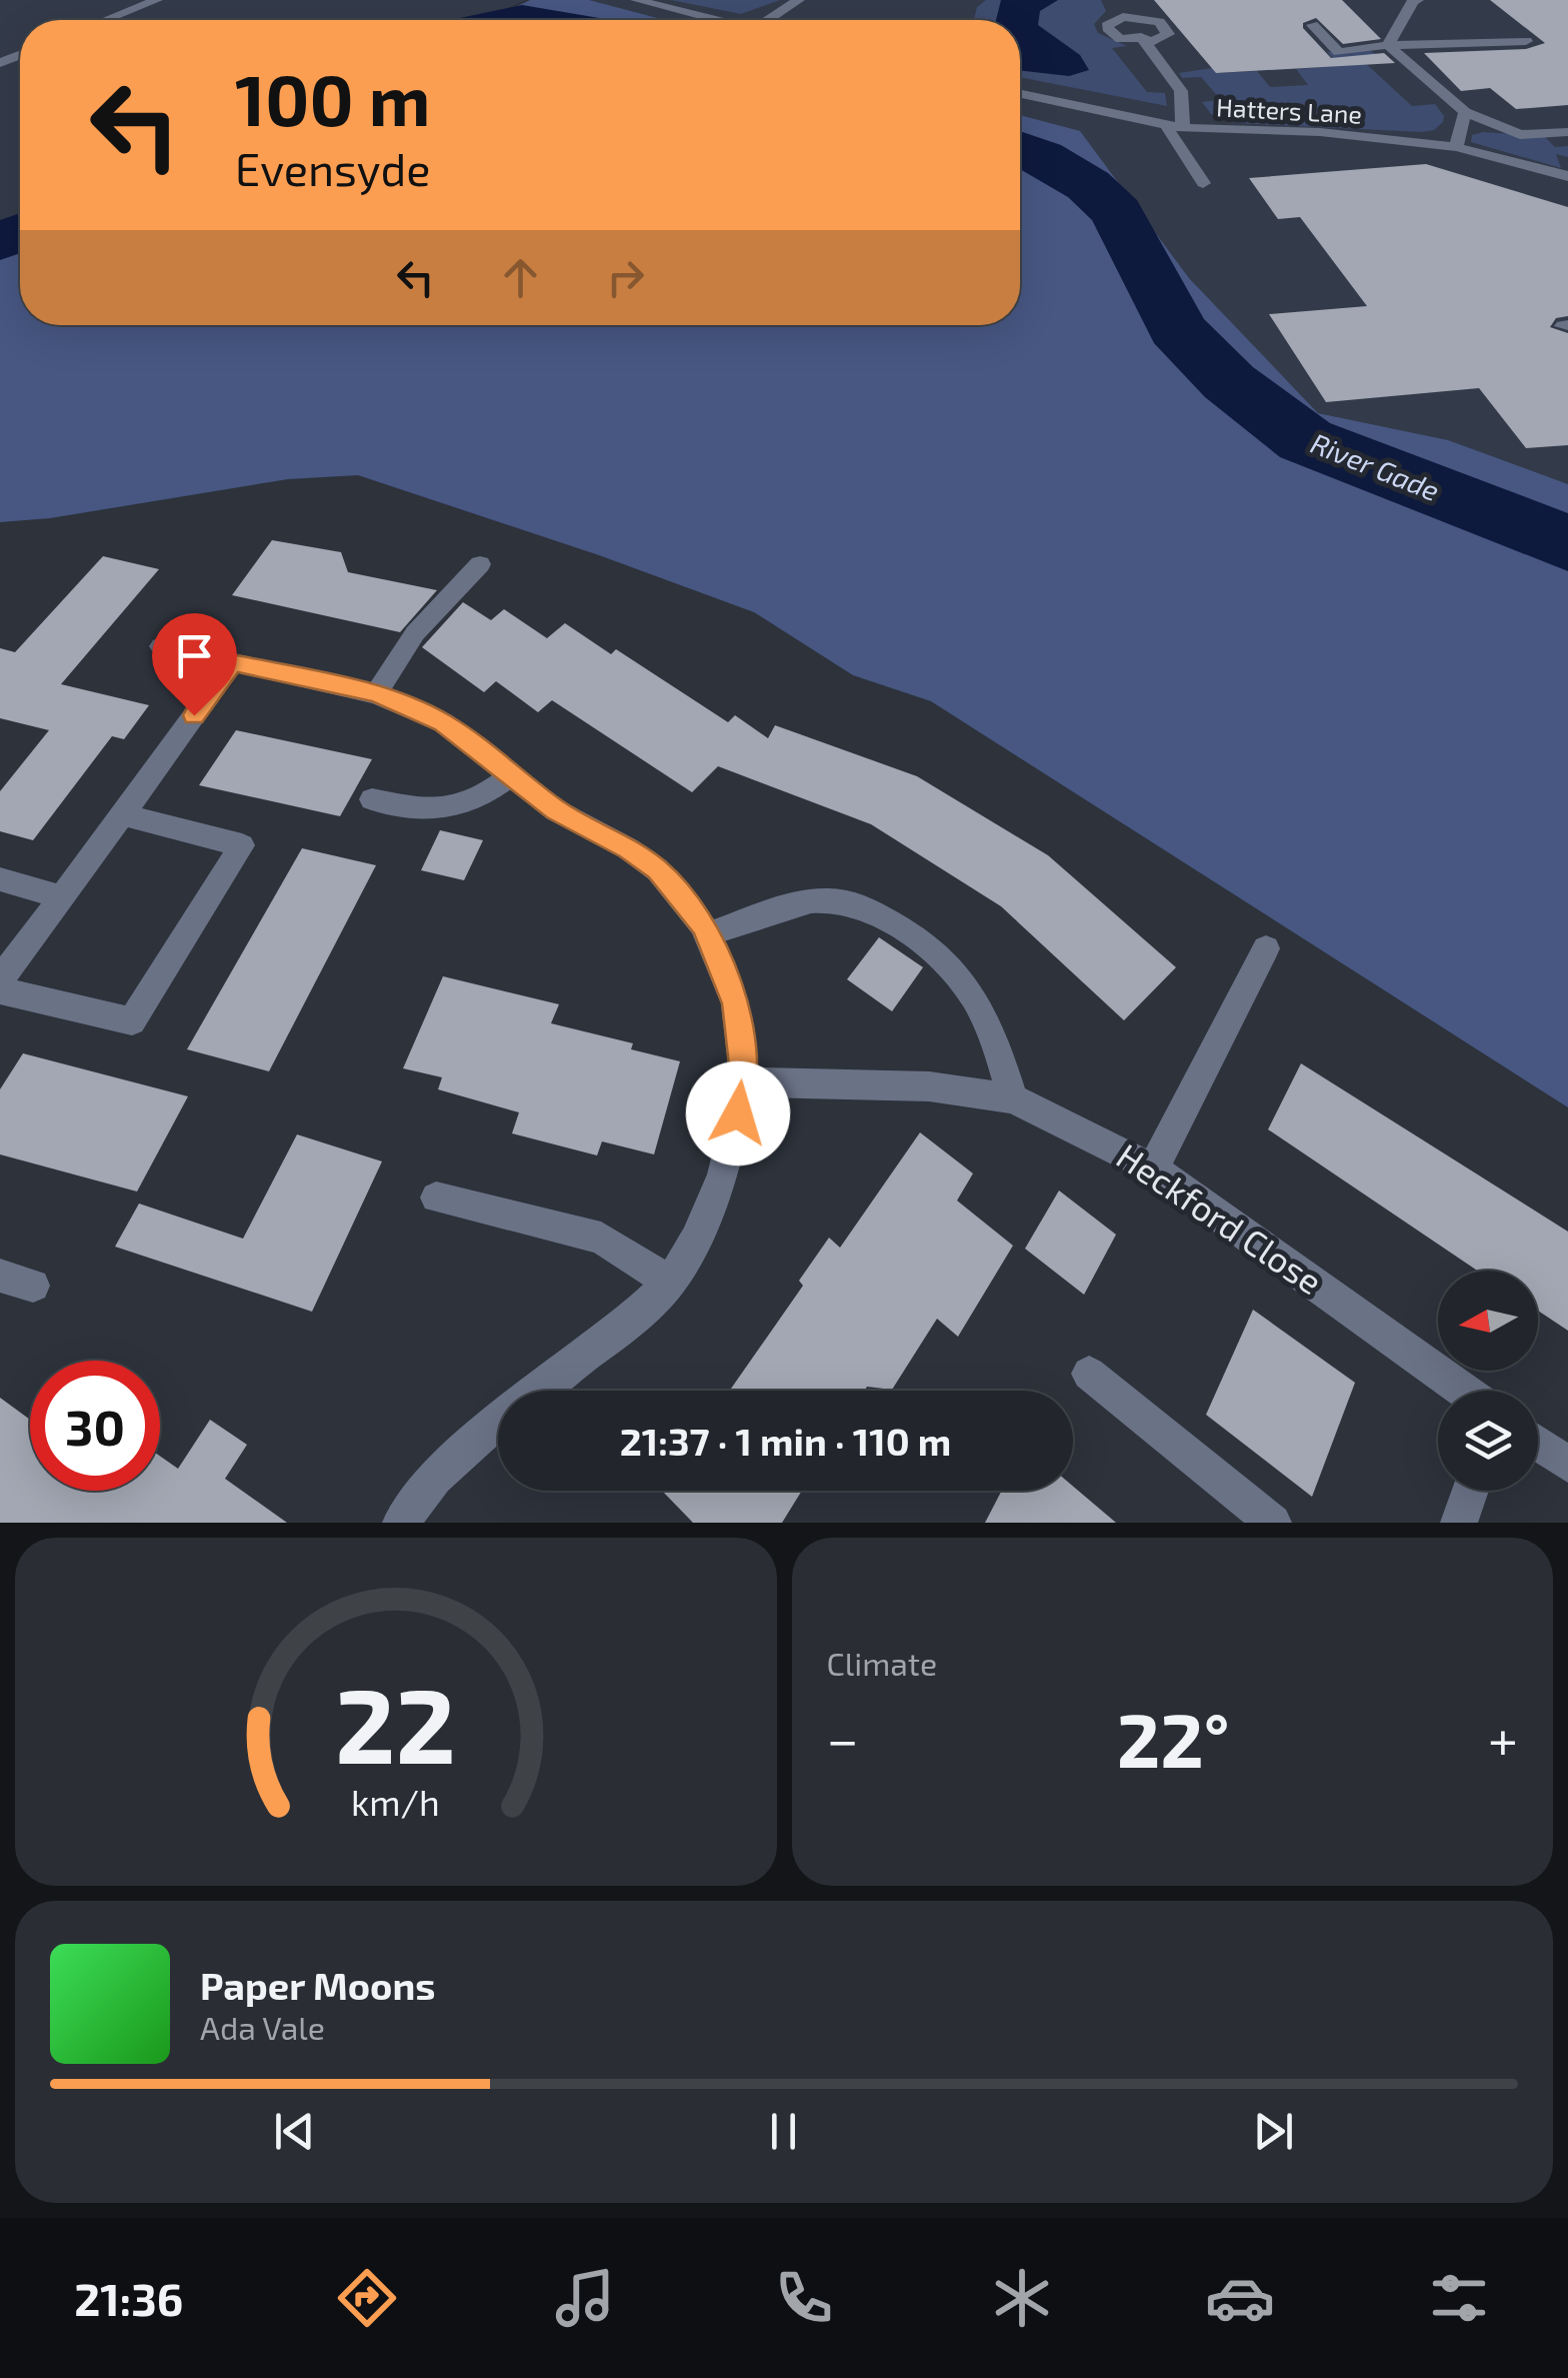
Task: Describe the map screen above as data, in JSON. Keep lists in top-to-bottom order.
{
  "streets": {
    "street": ["Hatters Lane", "Heckford Close"]
  },
  "water": ["River Gade"],
  "north": "left",
  "page": {
    "turn": ["100 m", "Evensyde"],
    "limit": "30",
    "trip": "21:37 · 1 min · 110 m",
    "tile": "Climate",
    "heat": ["−", "22°", "+"],
    "song": ["Paper Moons", "Ada Vale"],
    "tabs": "21:36",
    "gauge": ["22", "km/h"]
  }
}
